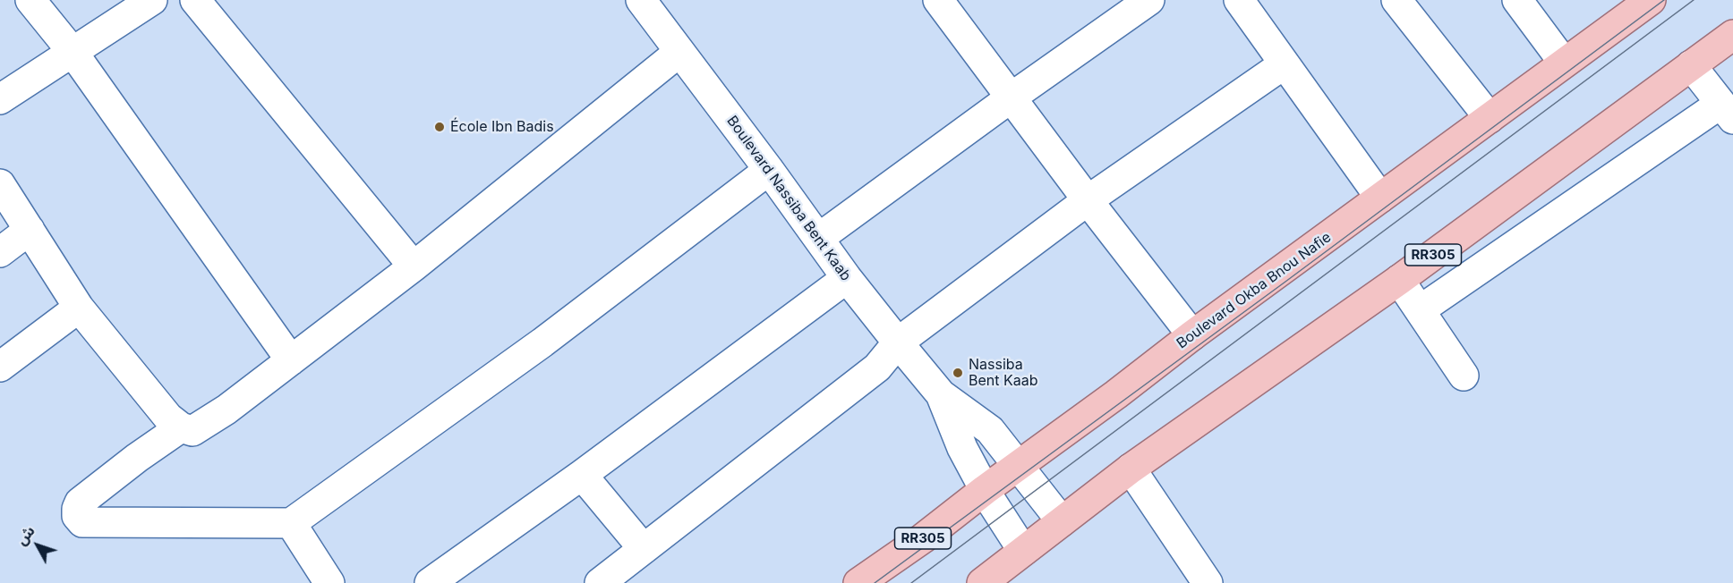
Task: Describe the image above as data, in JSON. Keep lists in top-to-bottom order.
{
  "streets": {
    "main road": ["RR305", "Boulevard Okba Bnou Nafie"],
    "street": ["Boulevard Nassiba Bent Kaab"]
  },
  "crossings": [
    ["Boulevard Nassiba Bent Kaab", "RR305"],
    ["Boulevard Nassiba Bent Kaab", "Boulevard Okba Bnou Nafie"]
  ],
  "places": ["École Ibn Badis", "Nassiba Bent Kaab"],
  "north": "top left"
}
